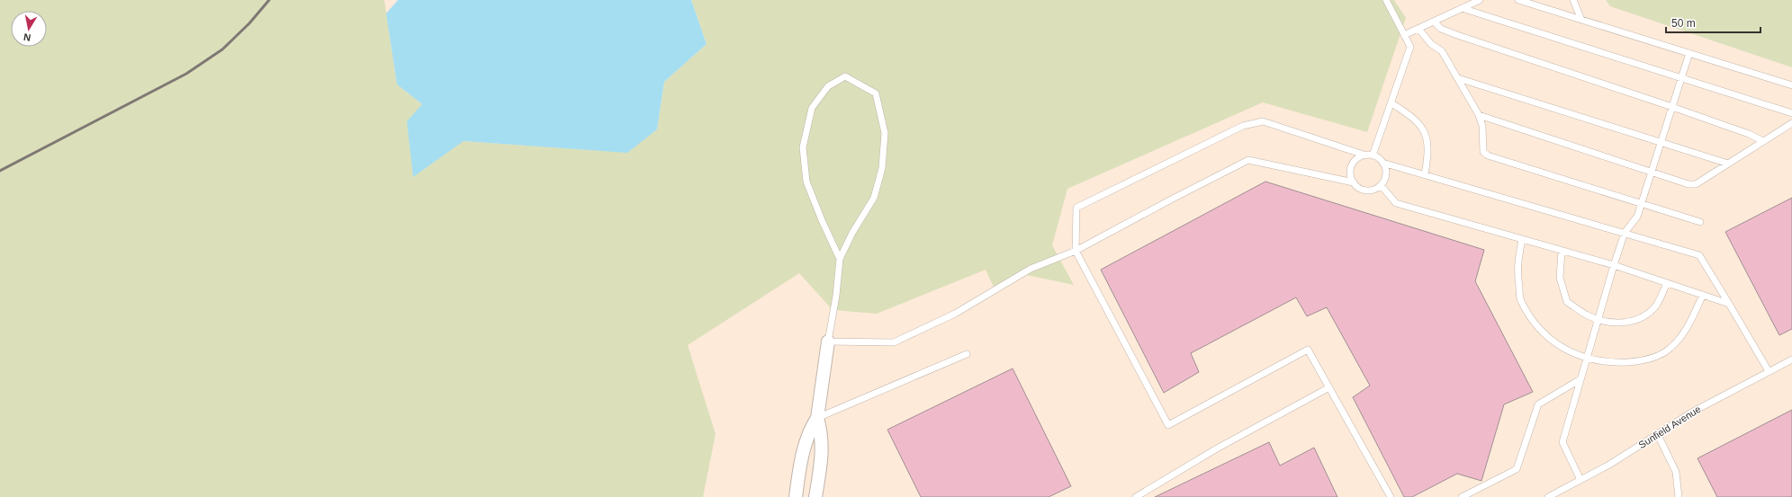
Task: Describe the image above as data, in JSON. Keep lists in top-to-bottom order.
{
  "streets": {
    "lane": ["Sunfield Avenue"]
  },
  "scale_bar": "50 m",
  "north": "bottom"
}
